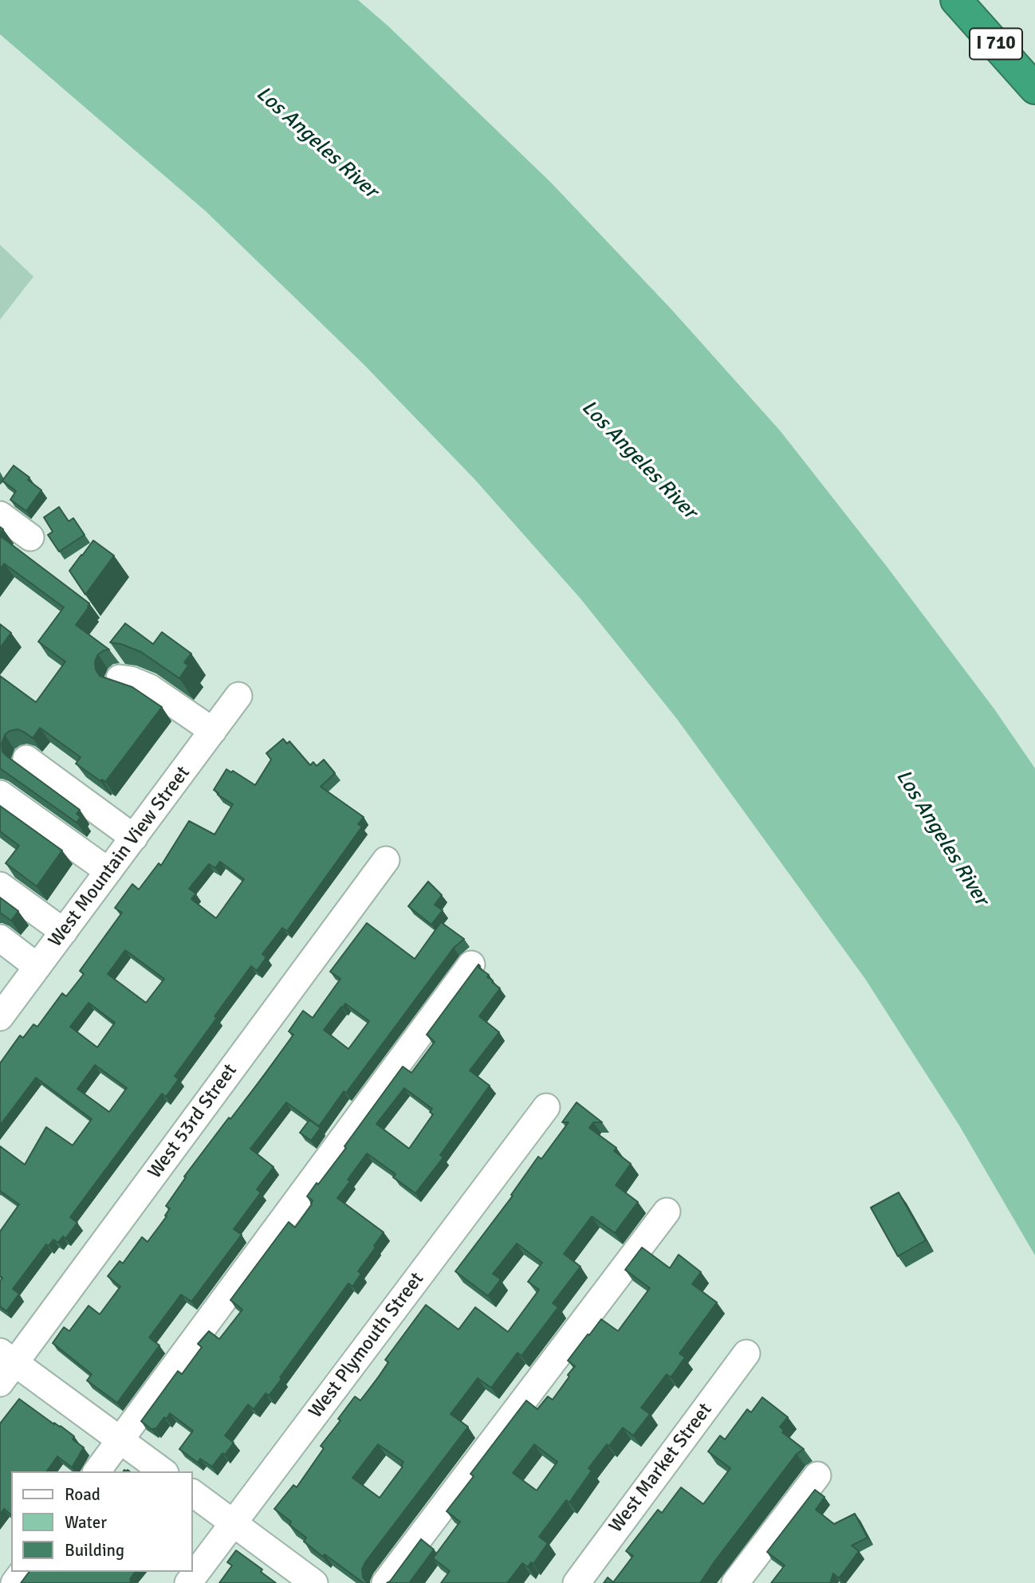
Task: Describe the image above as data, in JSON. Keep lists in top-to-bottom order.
{
  "streets": {
    "highway": ["I 710"],
    "street": [
      "West Mountain View Street",
      "West 53rd Street",
      "West Plymouth Street",
      "West Market Street"
    ]
  },
  "water": ["Los Angeles River"],
  "legend": ["Road", "Water", "Building"]
}
